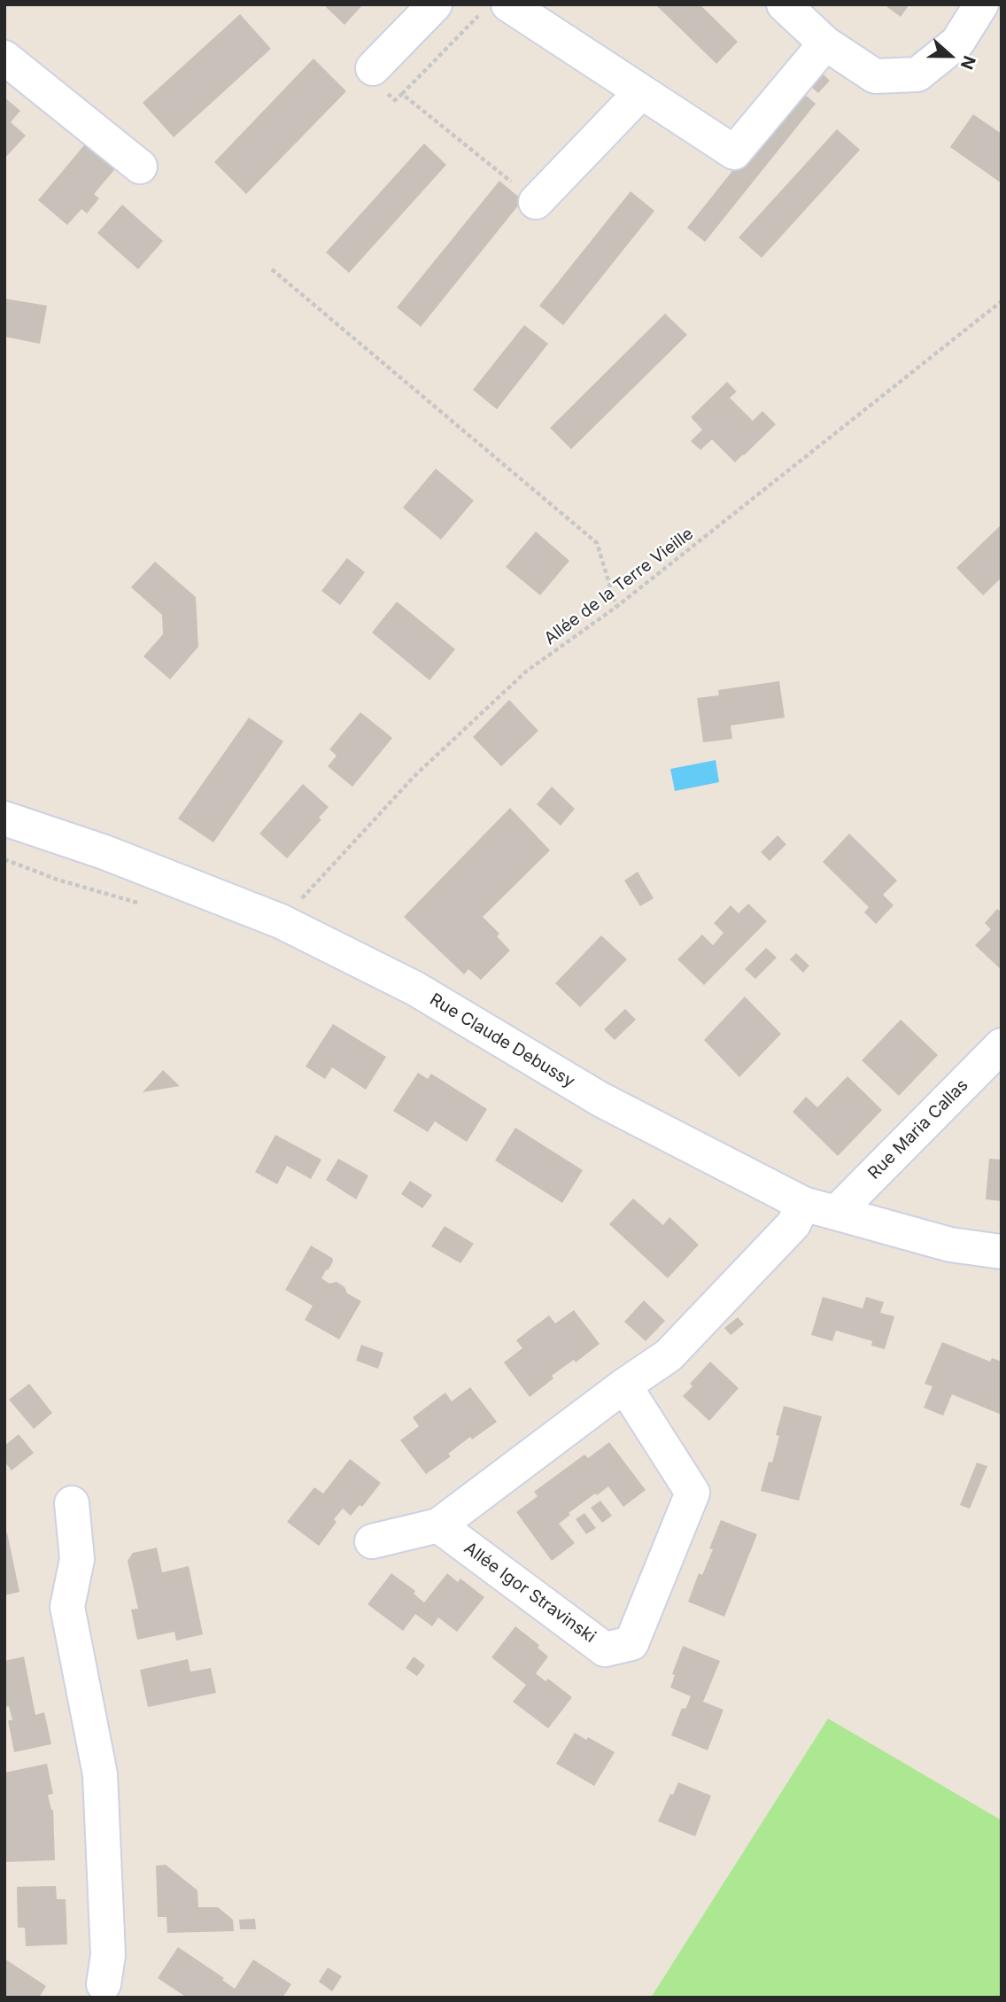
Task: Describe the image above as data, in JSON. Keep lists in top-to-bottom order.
{
  "streets": {
    "street": ["Rue Claude Debussy", "Rue Maria Callas", "Allée Igor Stravinski"],
    "path": ["Allée de la Terre Vieille"]
  },
  "crossings": [
    ["Allée de la Terre Vieille", "Rue Claude Debussy"],
    ["Rue Claude Debussy", "Rue Maria Callas"]
  ],
  "north": "right"
}
